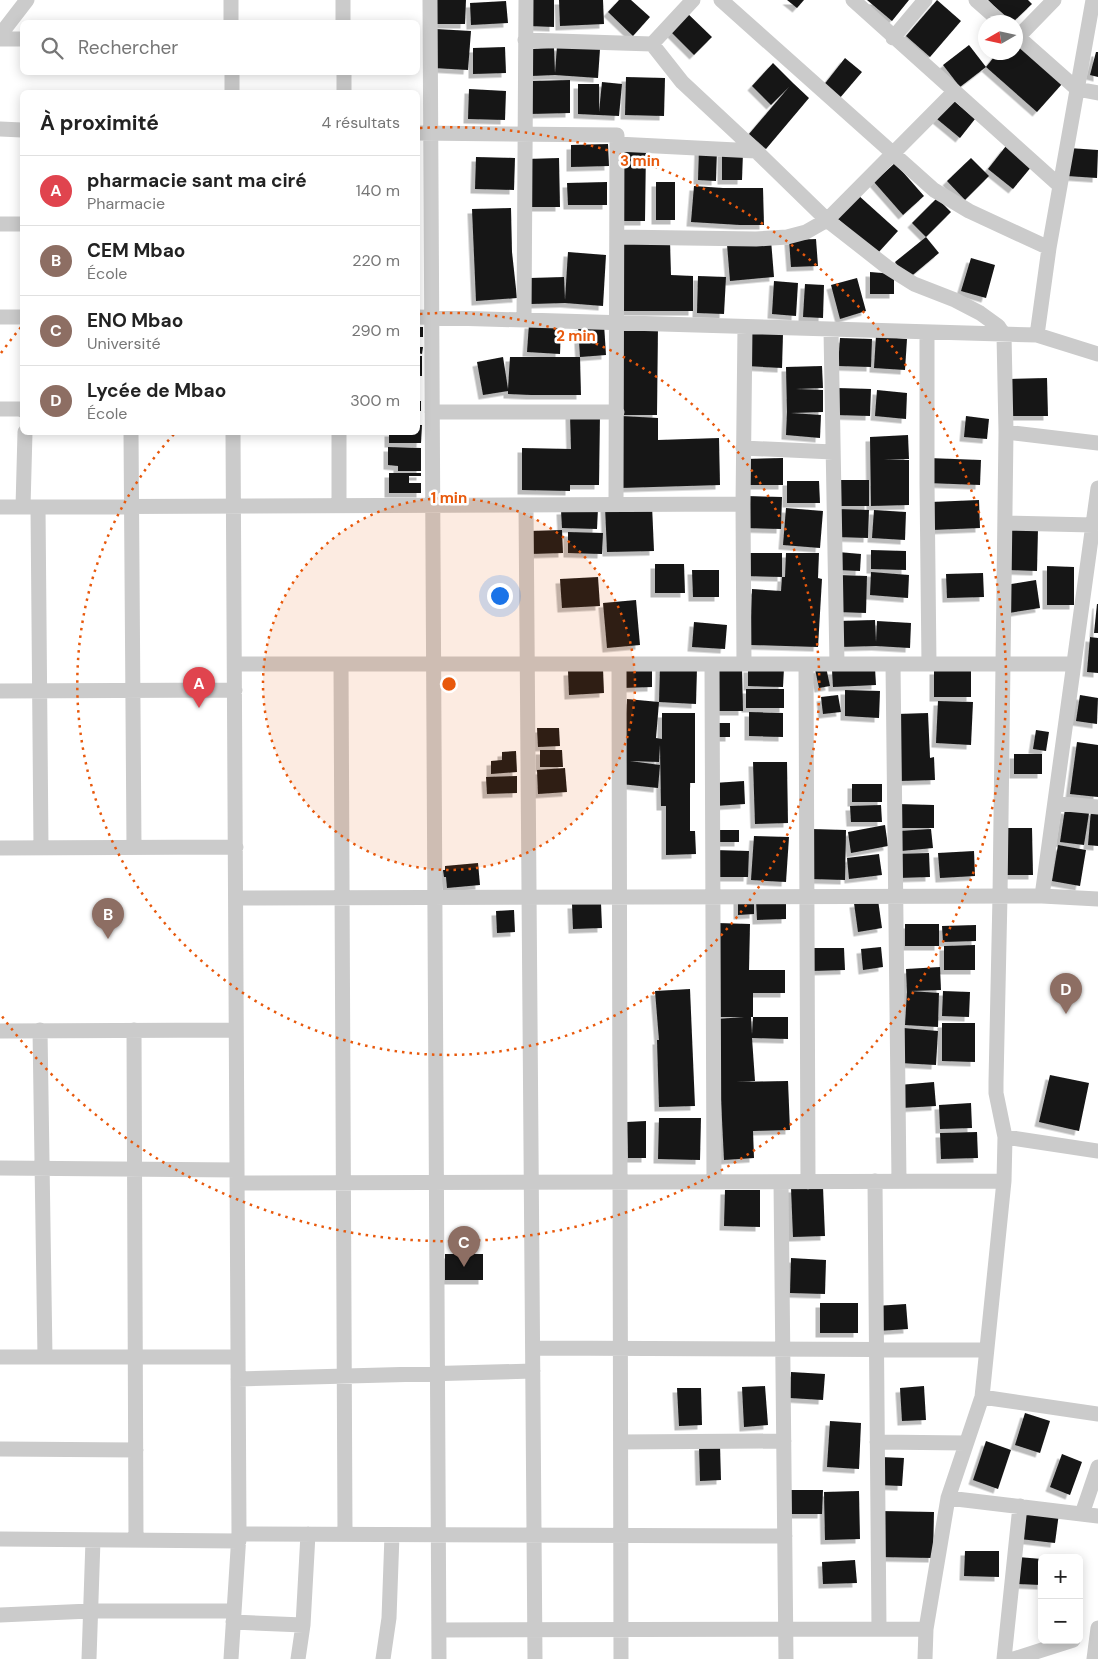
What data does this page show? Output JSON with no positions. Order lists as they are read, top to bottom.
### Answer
{
  "north": "left",
  "page": {
    "search": "Rechercher",
    "heading": ["À proximité", "4 résultats"],
    "list": [
      {
        "mark": "A",
        "name": "pharmacie sant ma ciré",
        "note": "Pharmacie",
        "value": "140 m"
      },
      {
        "mark": "B",
        "name": "CEM Mbao",
        "note": "École",
        "value": "220 m"
      },
      {
        "mark": "C",
        "name": "ENO Mbao",
        "note": "Université",
        "value": "290 m"
      },
      {
        "mark": "D",
        "name": "Lycée de Mbao",
        "note": "École",
        "value": "300 m"
      }
    ],
    "pins": [
      "A",
      "B",
      "D",
      "C"
    ],
    "map_buttons": ["+", "−"]
  },
  "rings": ["3 min", "2 min", "1 min"]
}
